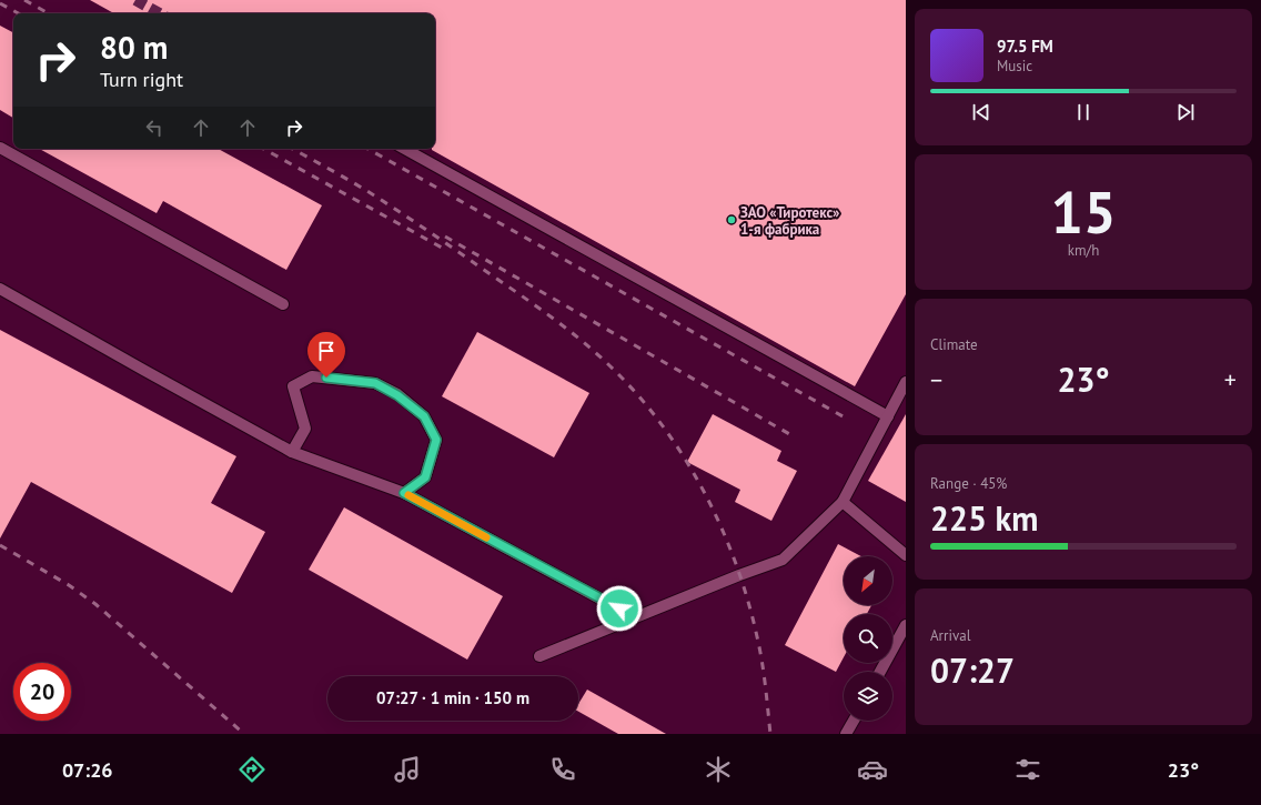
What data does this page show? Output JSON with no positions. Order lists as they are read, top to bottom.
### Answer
{
  "places": ["ЗАО «Тиротекс» 1-я фабрика"],
  "north": "bottom left",
  "page": {
    "turn": ["80 m", "Turn right"],
    "song": ["97.5 FM", "Music"],
    "tile": [
      ["15", "km/h"],
      "Climate",
      ["Range · 45%", "225 km"],
      ["Arrival", "07:27"]
    ],
    "heat": ["−", "23°", "+"],
    "limit": "20",
    "trip": "07:27 · 1 min · 150 m",
    "tabs": ["07:26", "23°"]
  }
}
